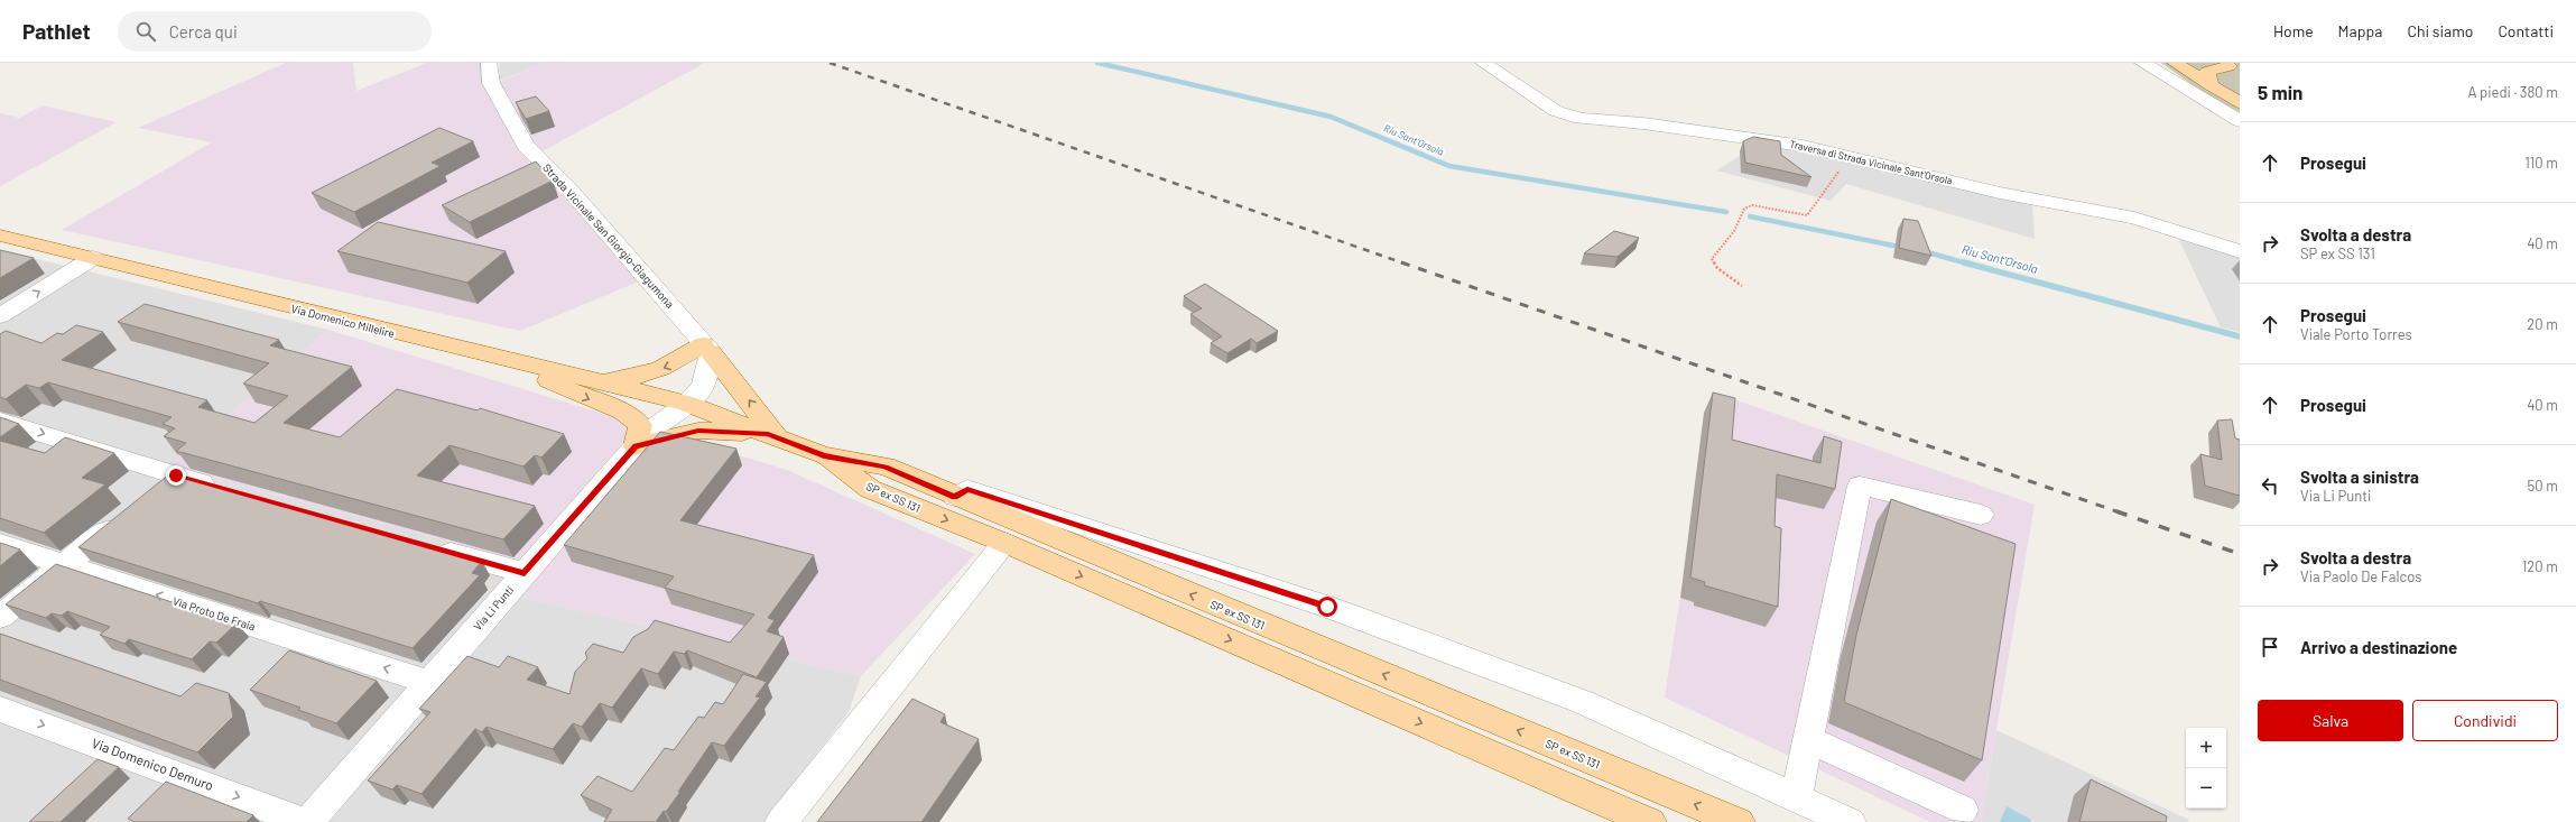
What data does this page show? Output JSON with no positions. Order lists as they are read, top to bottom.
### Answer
{
  "streets": {
    "main road": ["Via Domenico Millelire", "SP ex SS 131"],
    "street": [
      "Traversa di Strada Vicinale Sant'Orsola",
      "Strada Vicinale San Giorgio-Giagumona",
      "Via Li Punti",
      "Via Proto De Fraia",
      "Via Domenico Demuro"
    ]
  },
  "crossings": [
    ["Via Domenico Millelire", "SP ex SS 131"],
    ["Via Domenico Millelire", "Via Li Punti"],
    ["Via Li Punti", "Via Proto De Fraia"]
  ],
  "one_way": ["Via Domenico Demuro"],
  "water": ["Riu Sant'Orsola"],
  "page": {
    "header": "Pathlet",
    "search": "Cerca qui",
    "nav": [
      "Home",
      "Mappa",
      "Chi siamo",
      "Contatti"
    ],
    "heading": ["5 min", "A piedi · 380 m"],
    "list": [
      ["Prosegui", "110 m"],
      ["Svolta a destra", "SP ex SS 131", "40 m"],
      ["Prosegui", "Viale Porto Torres", "20 m"],
      ["Prosegui", "40 m"],
      ["Svolta a sinistra", "Via Li Punti", "50 m"],
      ["Svolta a destra", "Via Paolo De Falcos", "120 m"],
      "Arrivo a destinazione"
    ],
    "buttons": ["Salva", "Condividi"],
    "map_buttons": ["+", "−"]
  }
}
